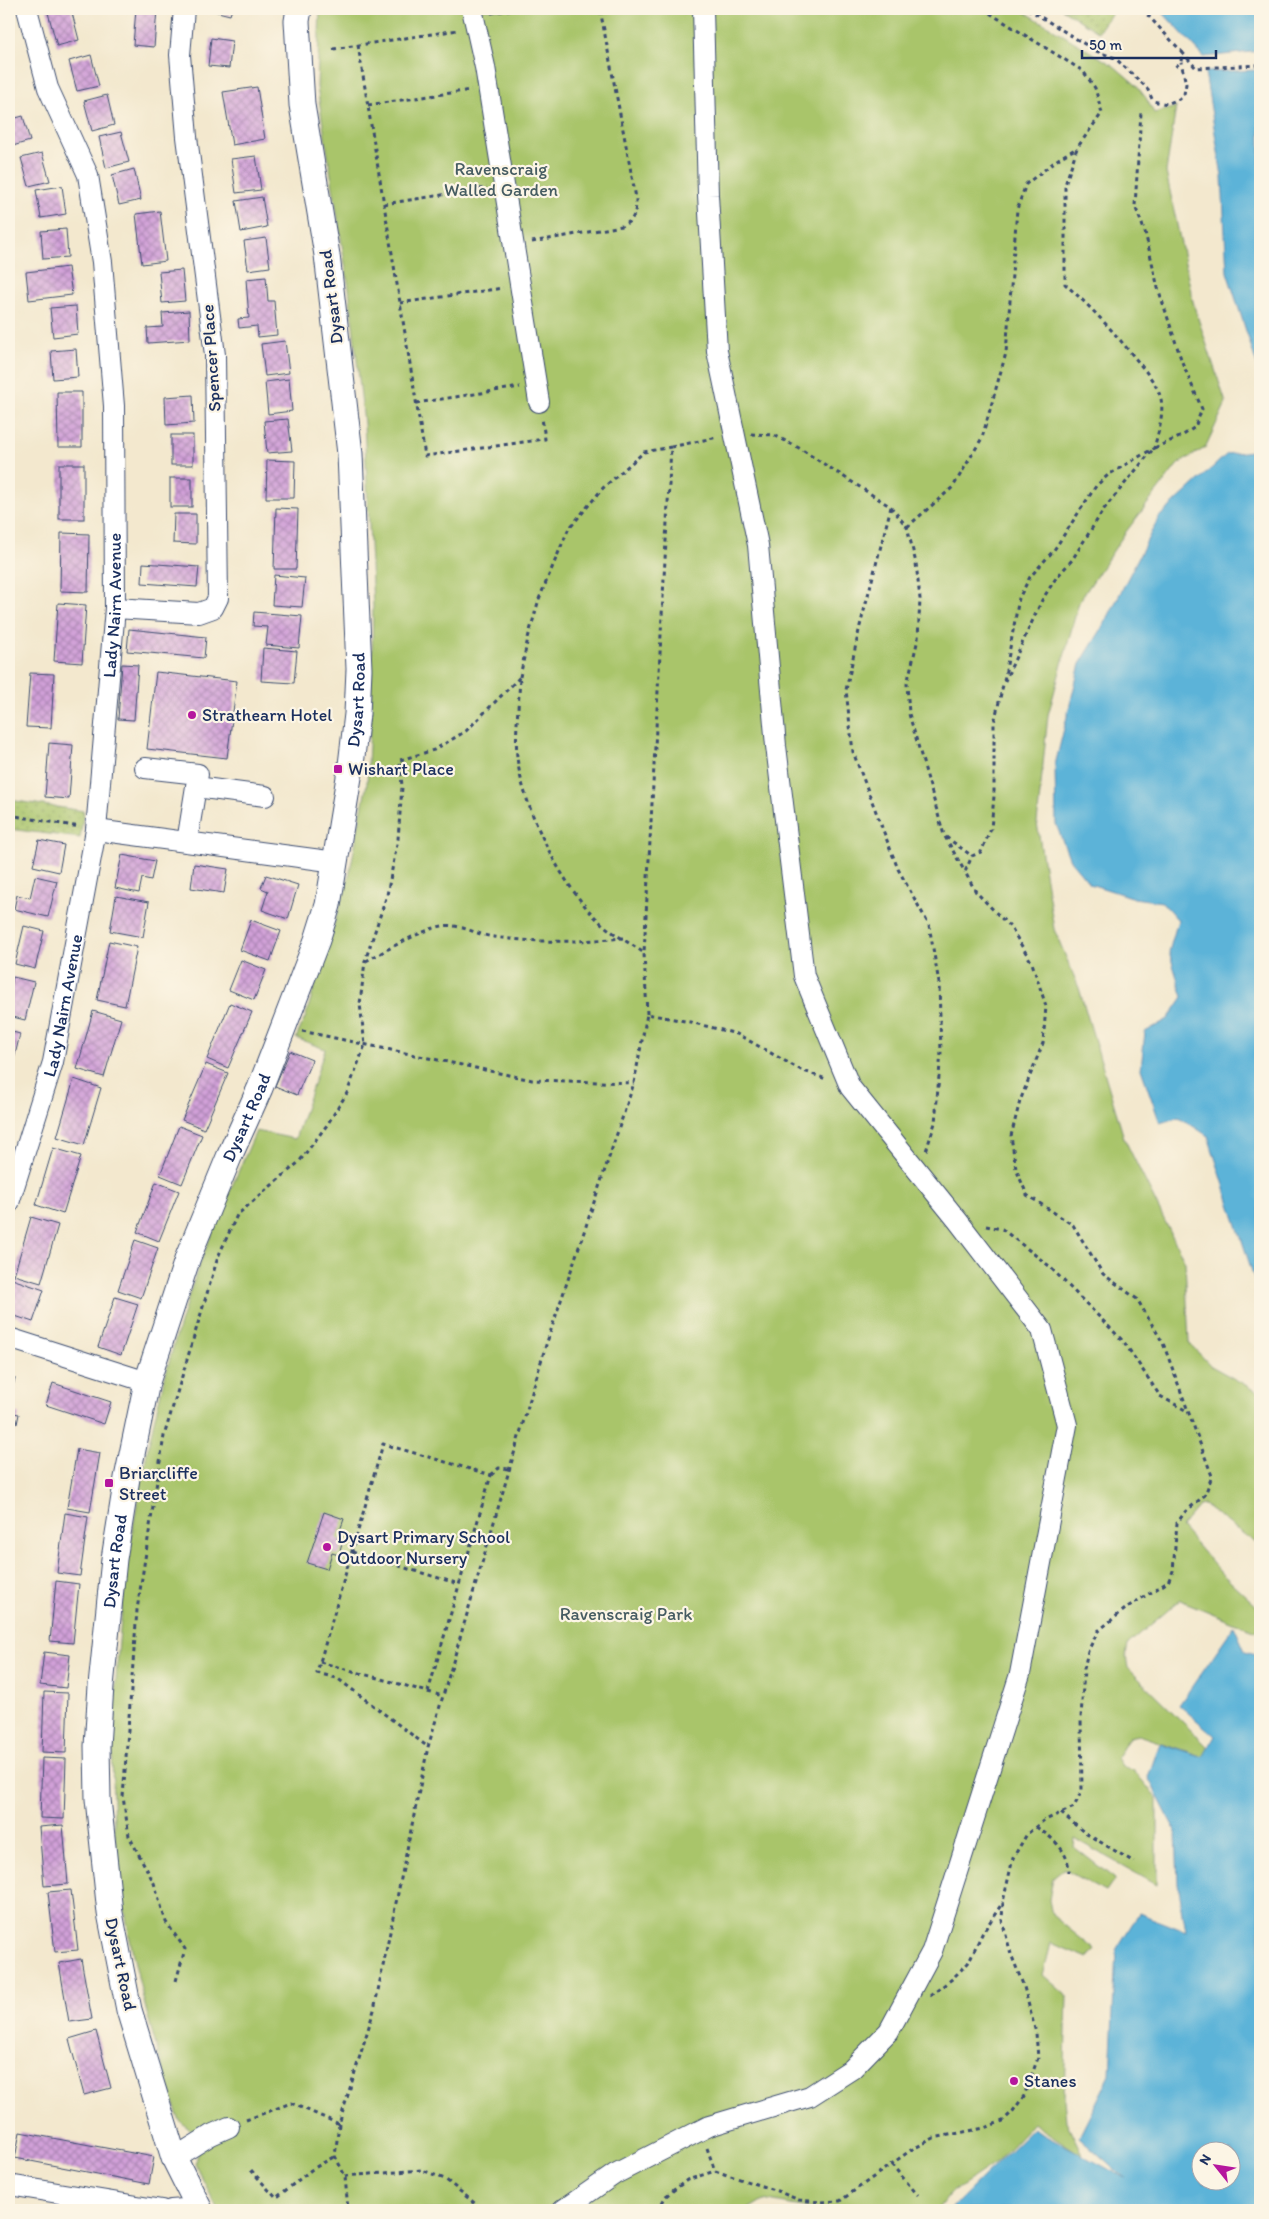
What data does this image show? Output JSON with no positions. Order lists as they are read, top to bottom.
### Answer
{
  "streets": {
    "main road": ["Dysart Road"],
    "street": ["Spencer Place", "Lady Nairn Avenue"]
  },
  "crossings": [
    ["Spencer Place", "Lady Nairn Avenue"]
  ],
  "parks": ["Ravenscraig Walled Garden", "Ravenscraig Park"],
  "places": {
    "other": ["Strathearn Hotel", "Dysart Primary School Outdoor Nursery", "Stanes"],
    "transit": ["Wishart Place", "Briarcliffe Street"]
  },
  "scale_bar": "50 m",
  "north": "top left"
}
